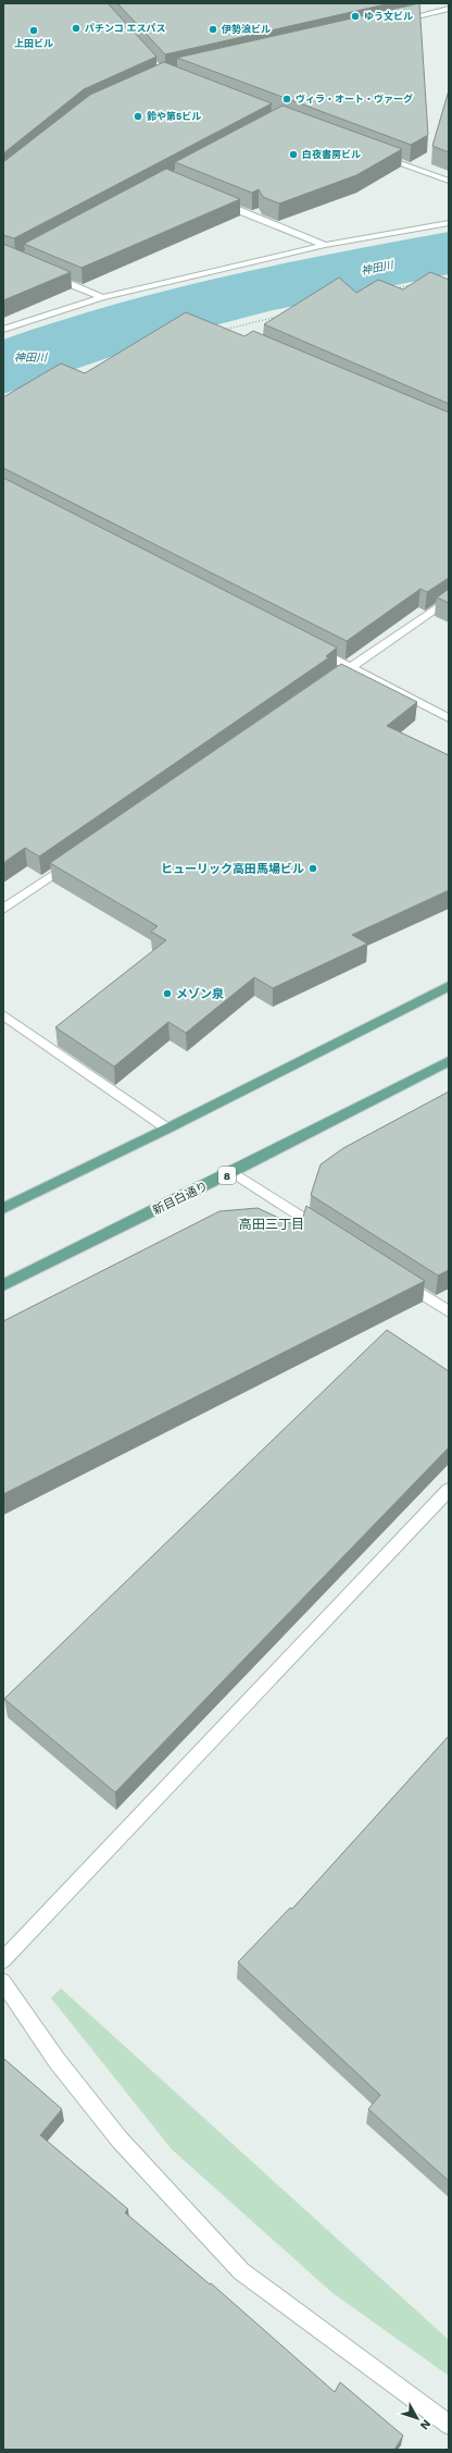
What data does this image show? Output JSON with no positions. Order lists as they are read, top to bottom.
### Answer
{
  "streets": {
    "main road": ["8", "新目白通り"]
  },
  "districts": ["高田三丁目"],
  "water": ["神田川"],
  "places": [
    "ゆう文ビル",
    "パチンコ エスパス",
    "伊勢浪ビル",
    "上田ビル",
    "ヴィラ・オート・ヴァーグ",
    "鈴や第5ビル",
    "白夜書房ビル",
    "ヒューリック高田馬場ビル",
    "メゾン泉"
  ],
  "north": "bottom right"
}
